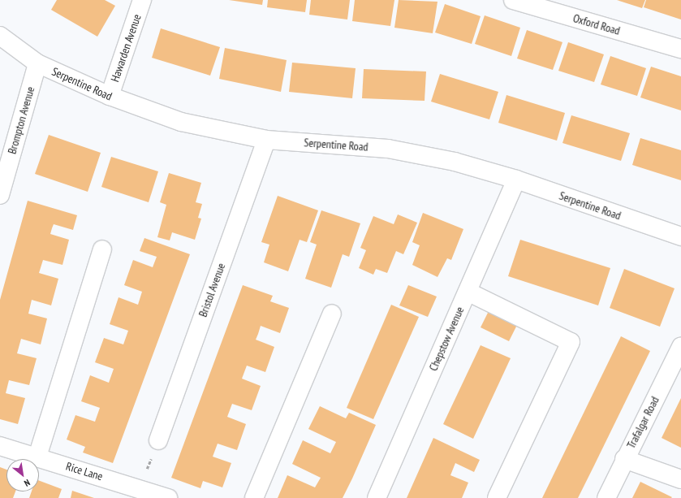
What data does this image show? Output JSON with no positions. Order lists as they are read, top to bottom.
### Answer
{
  "streets": {
    "street": [
      "Oxford Road",
      "Hawarden Avenue",
      "Serpentine Road",
      "Brompton Avenue",
      "Bristol Avenue",
      "Chepstow Avenue",
      "Trafalgar Road",
      "Rice Lane"
    ]
  },
  "crossings": [
    ["Hawarden Avenue", "Serpentine Road"],
    ["Serpentine Road", "Brompton Avenue"],
    ["Serpentine Road", "Bristol Avenue"],
    ["Serpentine Road", "Chepstow Avenue"]
  ],
  "north": "bottom right"
}
